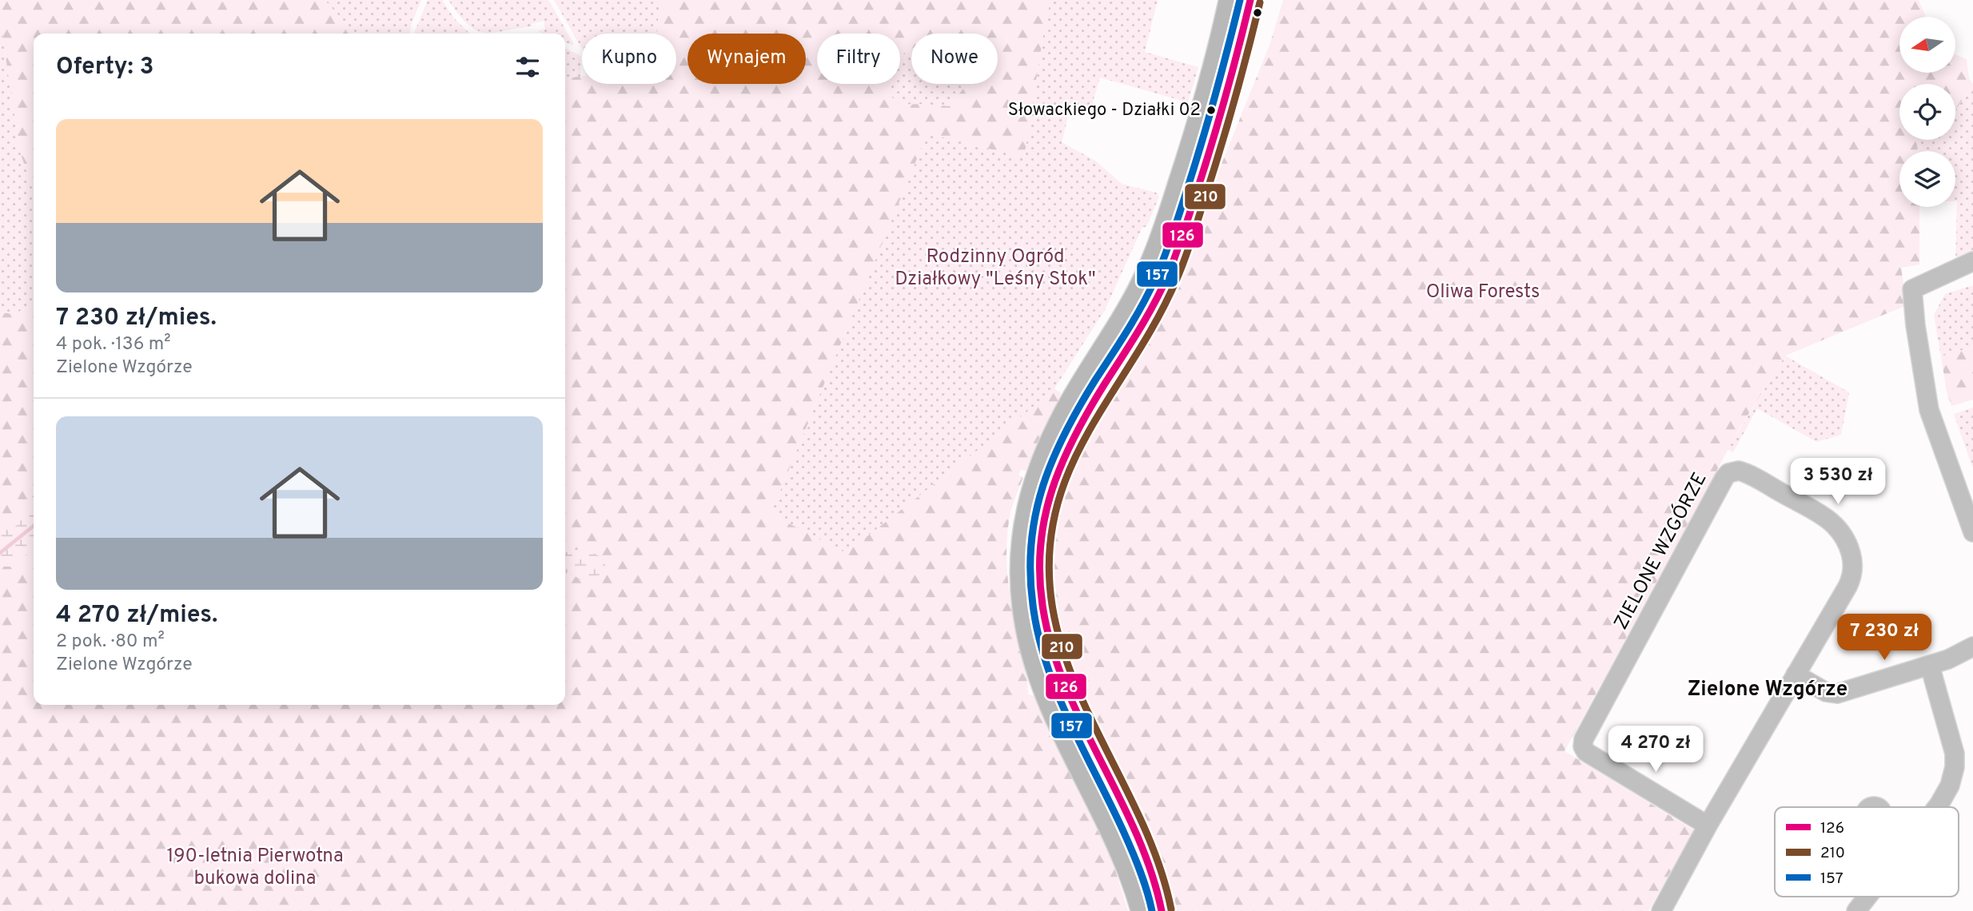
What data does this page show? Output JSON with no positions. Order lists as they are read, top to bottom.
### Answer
{
  "streets": {
    "street": ["ZIELONE WZGÓRZE"]
  },
  "districts": ["Zielone Wzgórze"],
  "parks": ["Rodzinny Ogród Działkowy \"Leśny Stok\"", "Oliwa Forests", "190-letnia Pierwotna bukowa dolina"],
  "places": ["Słowackiego - Działki 02"],
  "lines": ["transit line 126", "transit line 157", "transit line 210"],
  "legend": ["126", "210", "157"],
  "north": "left",
  "page": {
    "chip": [
      "Kupno",
      "Wynajem",
      "Filtry",
      "Nowe"
    ],
    "heading": "Oferty: 3",
    "list": [
      {
        "name": "7 230 zł/mies.",
        "note": "4 pok. · 136 m² · Zielone Wzgórze"
      },
      {
        "name": "4 270 zł/mies.",
        "note": "2 pok. · 80 m² · Zielone Wzgórze"
      }
    ],
    "price": ["3 530 zł", "7 230 zł", "4 270 zł"]
  }
}
